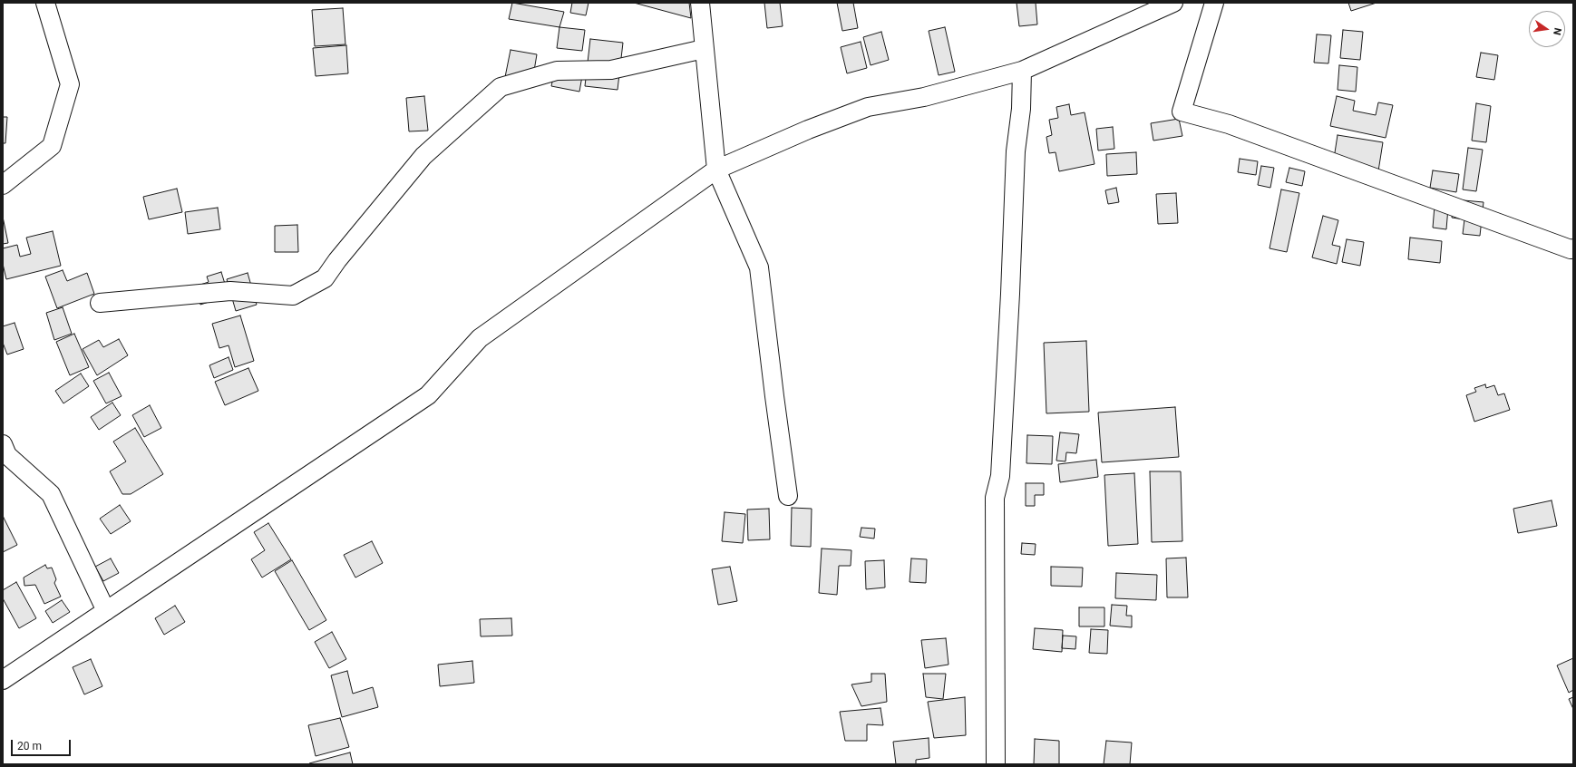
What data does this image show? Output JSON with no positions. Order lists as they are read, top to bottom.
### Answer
{
  "scale_bar": "20 m",
  "north": "right"
}
